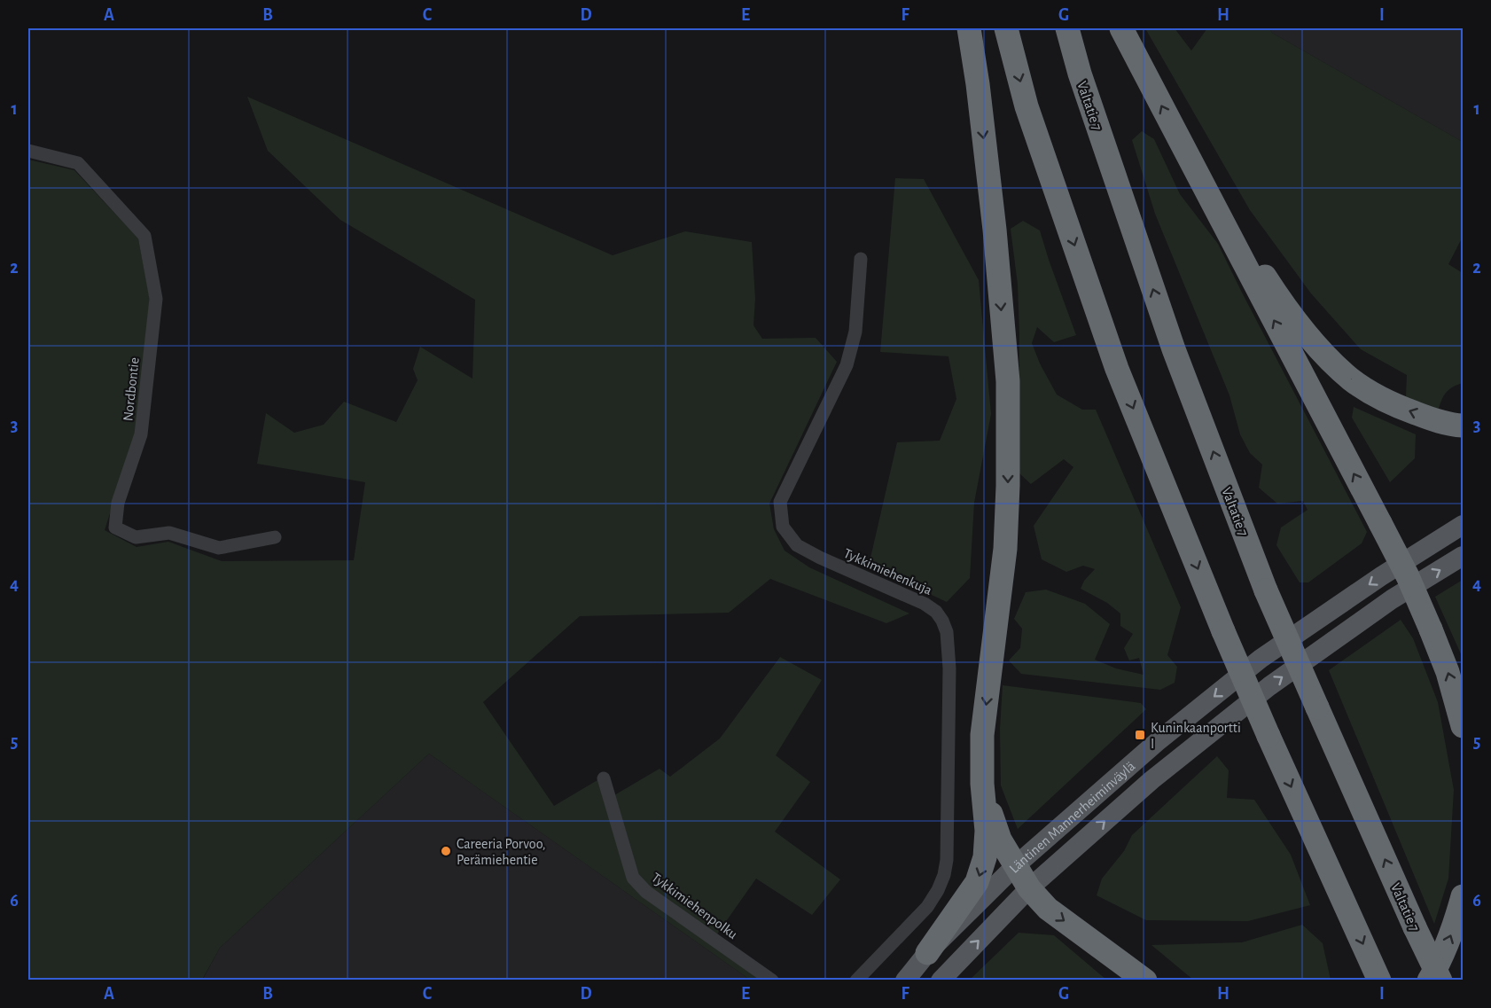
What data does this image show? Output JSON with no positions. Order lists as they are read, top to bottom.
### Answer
{
  "streets": {
    "highway": ["Valtatie 7"],
    "main road": ["Läntinen Mannerheiminväylä"],
    "street": ["Nordbontie", "Tykkimiehenkuja", "Tykkimiehenpolku"]
  },
  "places": {
    "transit": ["Kuninkaanportti I"],
    "other": ["Careeria Porvoo, Perämiehentie"]
  },
  "grid": {
    "columns": [
      "A",
      "B",
      "C",
      "D",
      "E",
      "F",
      "G",
      "H",
      "I"
    ],
    "rows": [
      "1",
      "2",
      "3",
      "4",
      "5",
      "6"
    ]
  }
}
